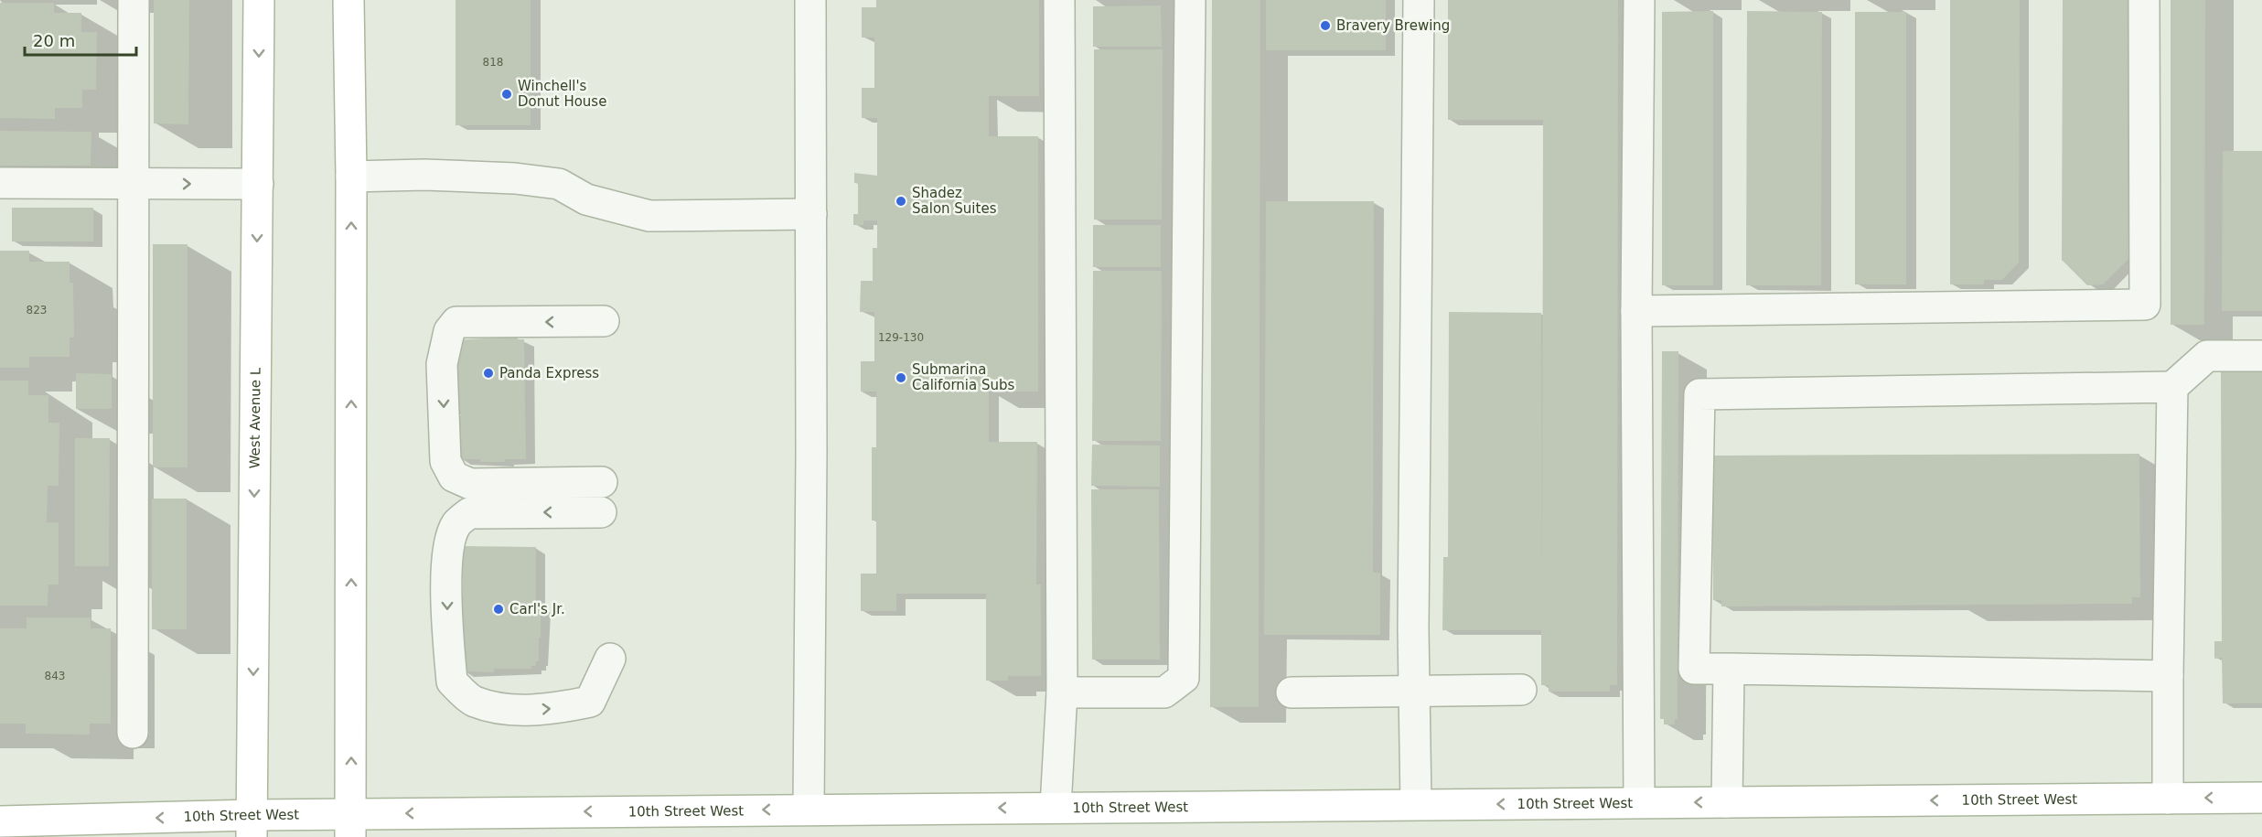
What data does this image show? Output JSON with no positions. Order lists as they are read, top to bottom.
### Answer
{
  "streets": {
    "main road": ["West Avenue L", "10th Street West"]
  },
  "crossings": [
    ["West Avenue L", "10th Street West"]
  ],
  "one_way": ["10th Street West"],
  "places": [
    "Bravery Brewing",
    "Winchell's Donut House",
    "Shadez Salon Suites",
    "Panda Express",
    "Submarina California Subs",
    "Carl's Jr."
  ],
  "house_numbers": [
    "818",
    "823",
    "129-130",
    "843"
  ],
  "scale_bar": "20 m"
}
